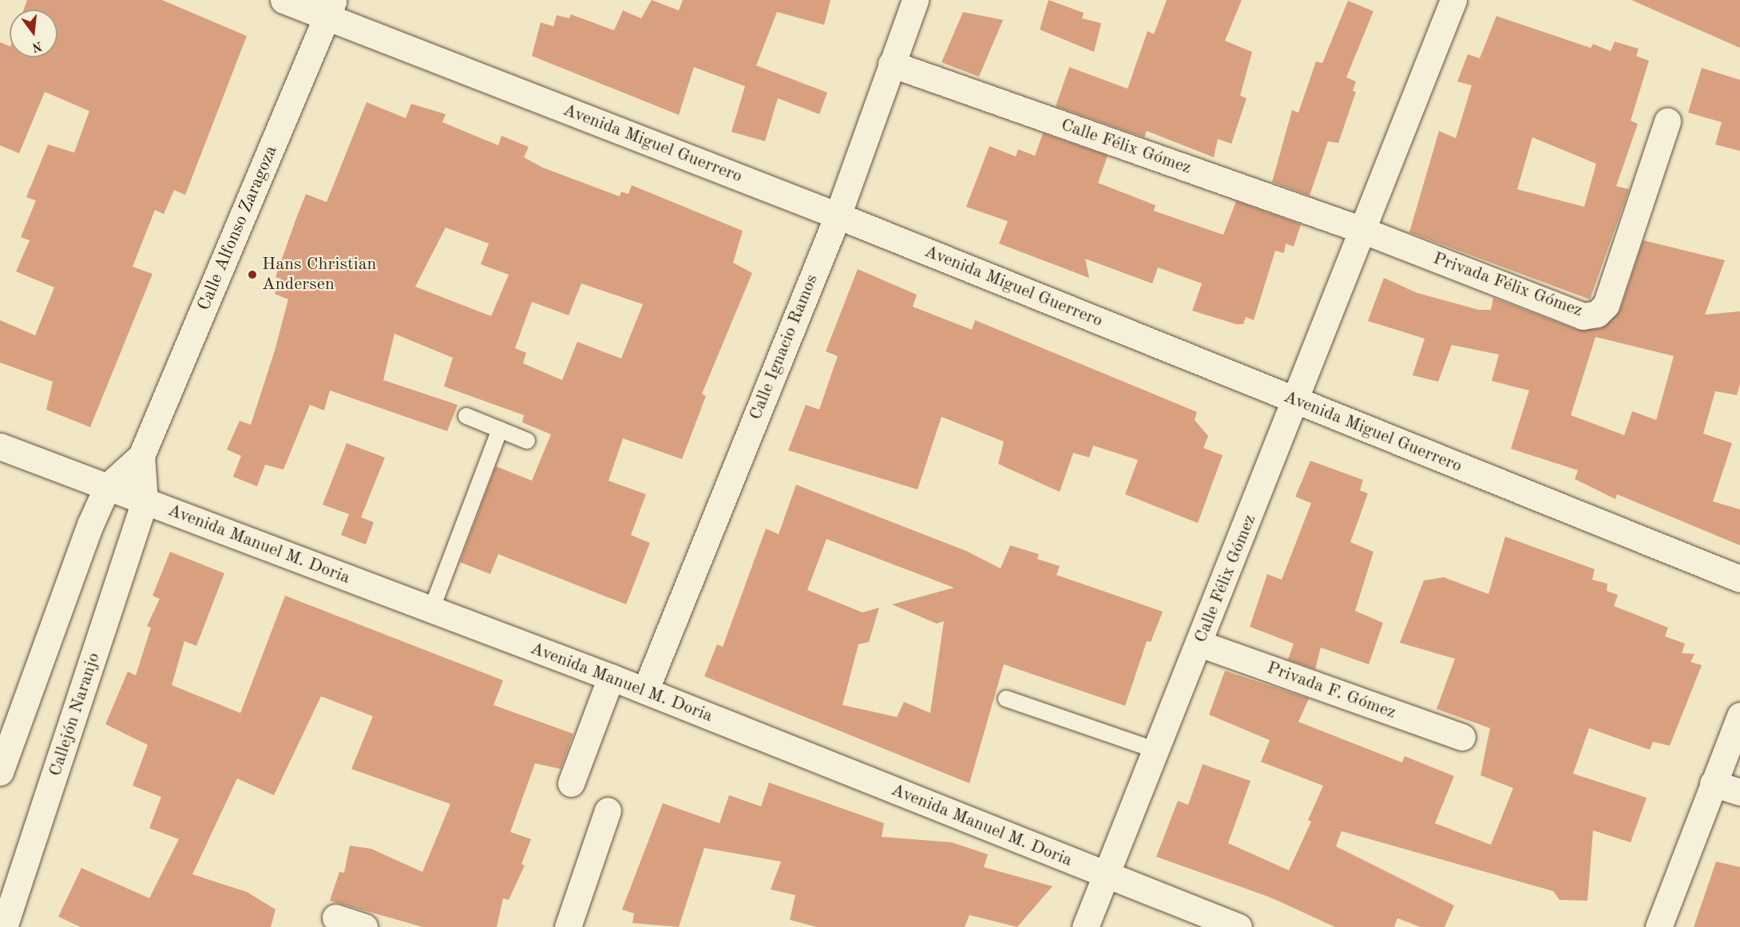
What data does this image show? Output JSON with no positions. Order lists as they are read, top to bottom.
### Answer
{
  "streets": {
    "street": [
      "Avenida Miguel Guerrero",
      "Calle Félix Gómez",
      "Calle Alfonso Zaragoza",
      "Privada Félix Gómez",
      "Calle Ignacio Ramos",
      "Avenida Manuel M. Doria",
      "Privada F. Gómez",
      "Callejón Naranjo"
    ]
  },
  "crossings": [
    ["Avenida Miguel Guerrero", "Calle Félix Gómez"],
    ["Avenida Miguel Guerrero", "Calle Alfonso Zaragoza"],
    ["Avenida Miguel Guerrero", "Calle Ignacio Ramos"],
    ["Calle Félix Gómez", "Privada Félix Gómez"],
    ["Calle Félix Gómez", "Calle Ignacio Ramos"],
    ["Calle Félix Gómez", "Avenida Manuel M. Doria"],
    ["Calle Félix Gómez", "Privada F. Gómez"],
    ["Calle Alfonso Zaragoza", "Avenida Manuel M. Doria"],
    ["Calle Alfonso Zaragoza", "Callejón Naranjo"],
    ["Calle Ignacio Ramos", "Avenida Manuel M. Doria"],
    ["Avenida Manuel M. Doria", "Callejón Naranjo"]
  ],
  "places": ["Hans Christian Andersen"],
  "north": "bottom"
}
